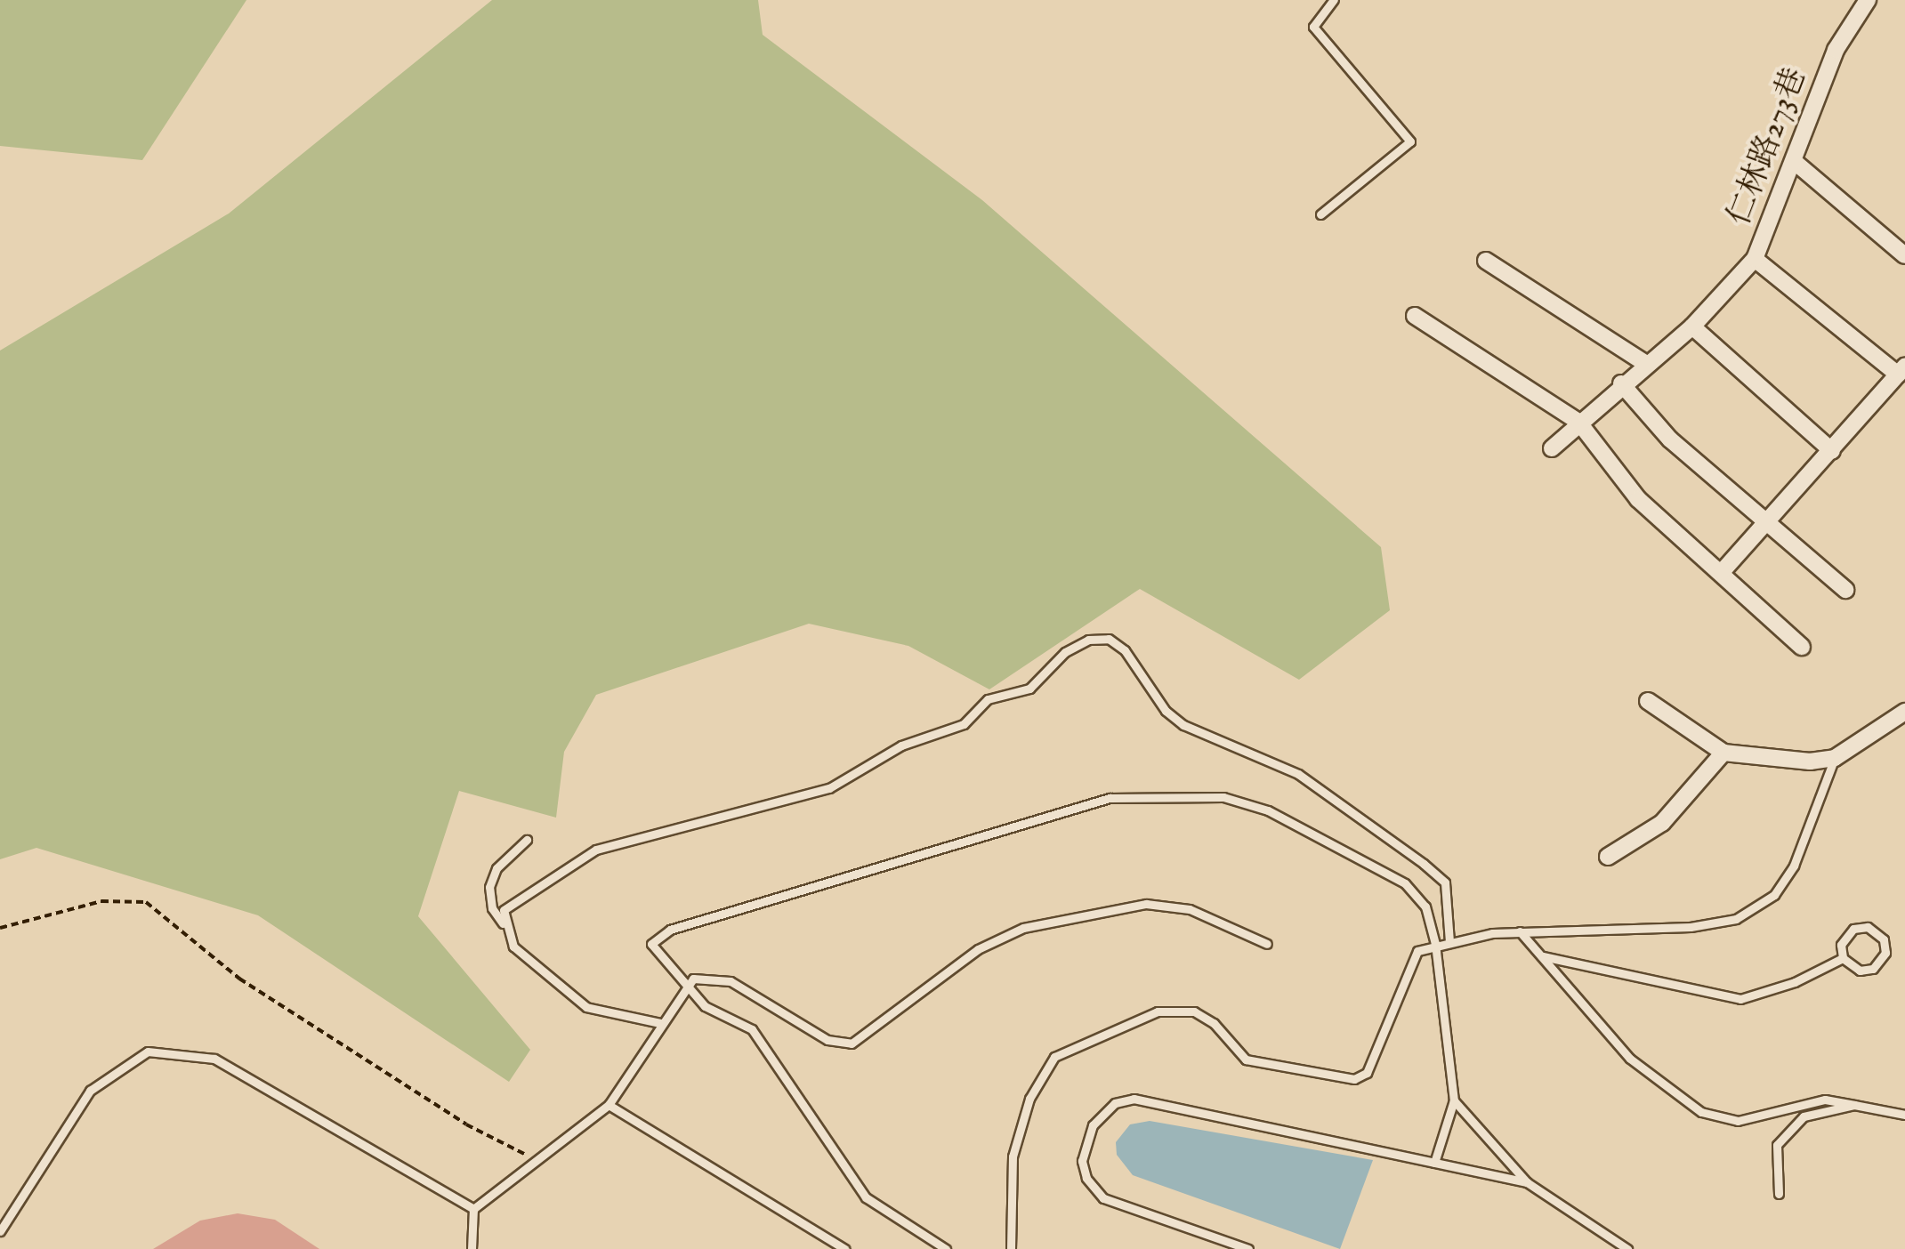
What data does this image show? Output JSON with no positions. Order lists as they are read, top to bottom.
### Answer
{
  "streets": {
    "street": ["仁林路273巷"]
  }
}
